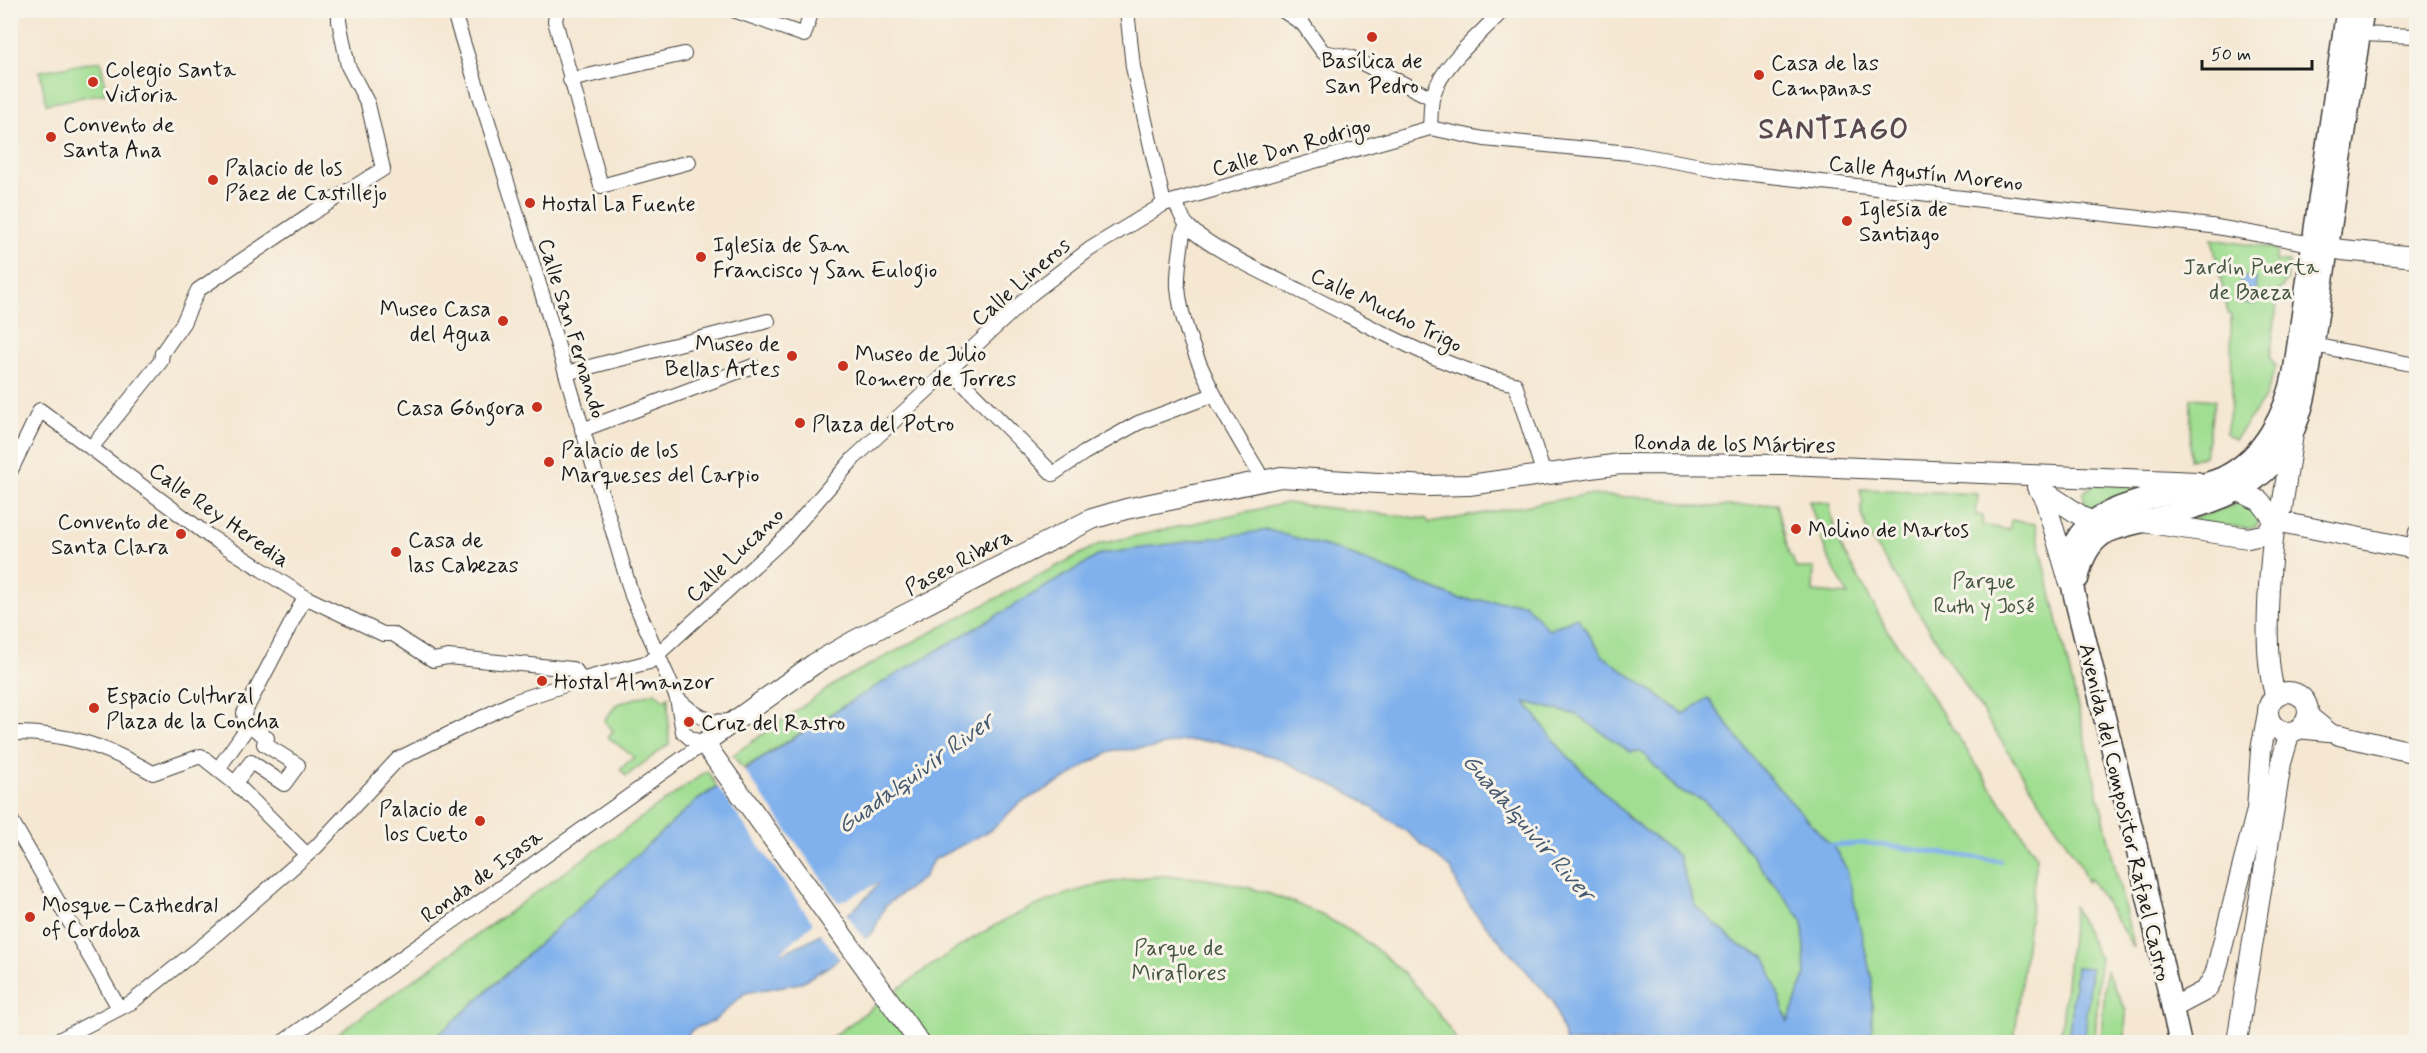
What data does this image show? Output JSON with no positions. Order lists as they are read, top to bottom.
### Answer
{
  "streets": {
    "main road": ["Avenida del Compositor Rafael Castro"],
    "street": [
      "Calle Don Rodrigo",
      "Calle Agustín Moreno",
      "Calle Lineros",
      "Calle Mucho Trigo",
      "Calle San Fernando",
      "Ronda de los Mártires",
      "Calle Rey Heredia",
      "Calle Lucano",
      "Paseo Ribera",
      "Ronda de Isasa"
    ]
  },
  "crossings": [
    ["Calle Don Rodrigo", "Calle Agustín Moreno"],
    ["Calle Don Rodrigo", "Calle Lineros"],
    ["Calle Don Rodrigo", "Calle Mucho Trigo"],
    ["Calle Lineros", "Calle Mucho Trigo"],
    ["Calle Lineros", "Calle Lucano"],
    ["Calle Mucho Trigo", "Ronda de los Mártires"],
    ["Calle San Fernando", "Calle Lucano"],
    ["Ronda de los Mártires", "Paseo Ribera"],
    ["Calle Rey Heredia", "Calle Lucano"],
    ["Paseo Ribera", "Ronda de Isasa"]
  ],
  "districts": ["SANTIAGO"],
  "water": ["Guadalquivir River"],
  "parks": ["Jardín Puerta de Baeza", "Parque Ruth y José", "Parque de Miraflores"],
  "places": [
    "Basílica de San Pedro",
    "Casa de las Campanas",
    "Colegio Santa Victoria",
    "Convento de Santa Ana",
    "Palacio de los Páez de Castillejo",
    "Hostal La Fuente",
    "Iglesia de Santiago",
    "Iglesia de San Francisco y San Eulogio",
    "Museo Casa del Agua",
    "Museo de Bellas Artes",
    "Museo de Julio Romero de Torres",
    "Casa Góngora",
    "Plaza del Potro",
    "Palacio de los Marqueses del Carpio",
    "Molino de Martos",
    "Convento de Santa Clara",
    "Casa de las Cabezas",
    "Hostal Almanzor",
    "Espacio Cultural Plaza de la Concha",
    "Cruz del Rastro",
    "Palacio de los Cueto",
    "Mosque–Cathedral of Cordoba"
  ],
  "scale_bar": "50 m"
}
